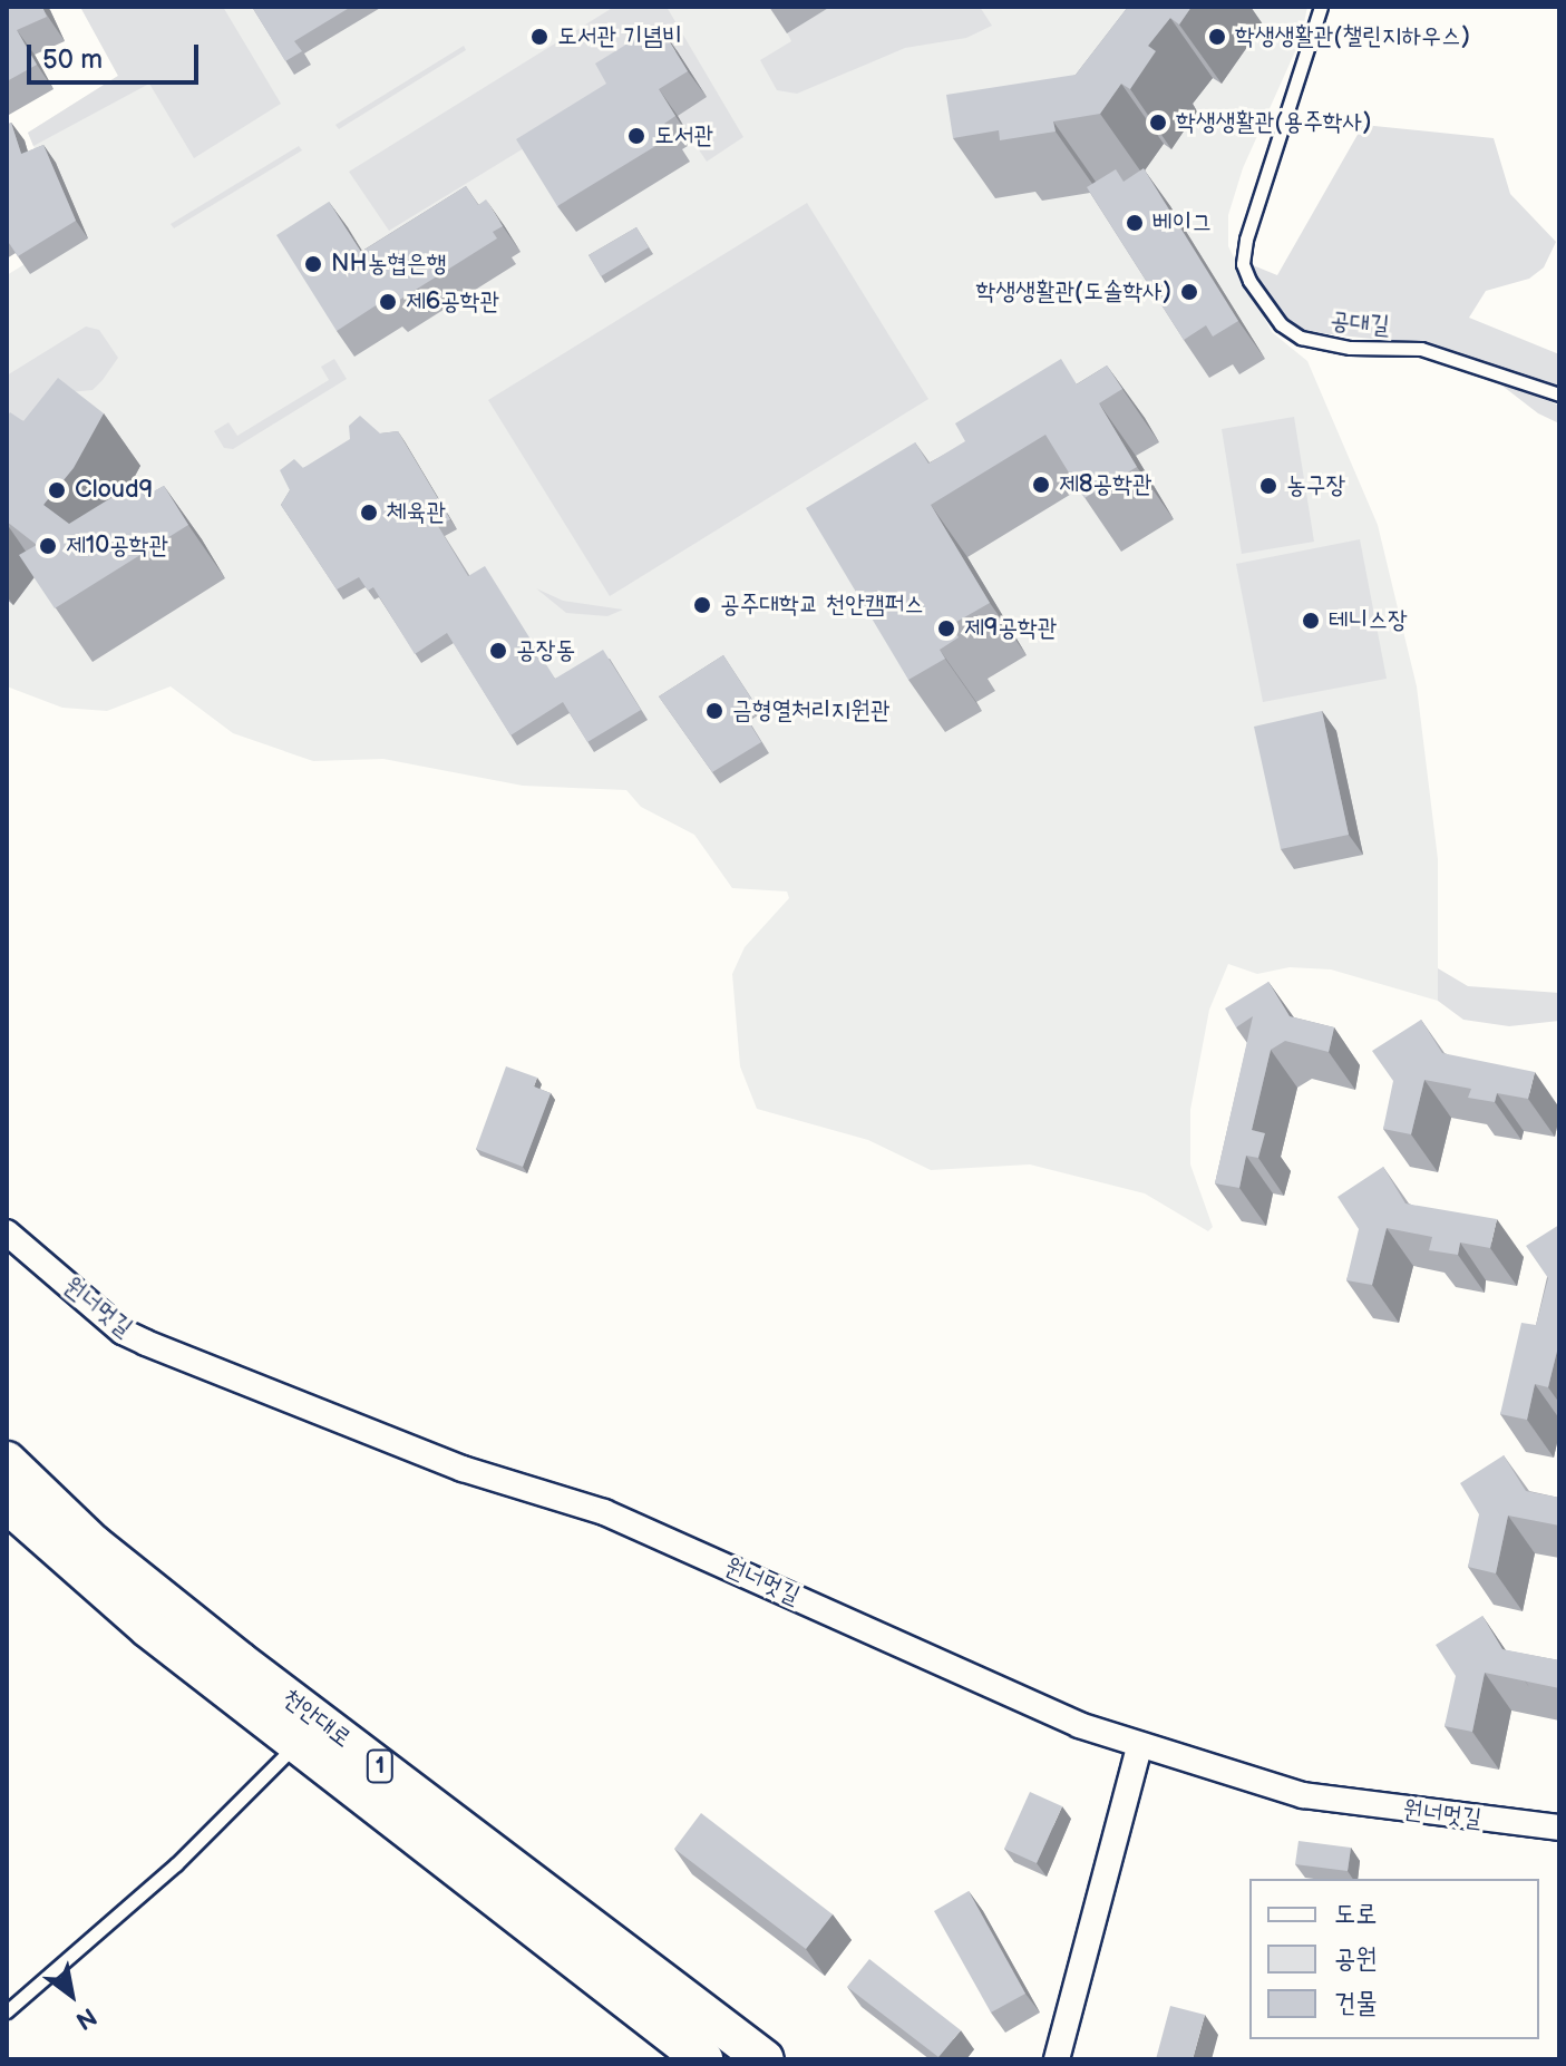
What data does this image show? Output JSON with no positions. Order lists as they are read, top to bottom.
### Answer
{
  "streets": {
    "main road": ["천안대로", "1"],
    "street": ["원너멋길"],
    "lane": ["공대길"]
  },
  "places": [
    "도서관 기념비",
    "학생생활관(챌린지하우스)",
    "학생생활관(용주학사)",
    "도서관",
    "베이그",
    "NH농협은행",
    "학생생활관(도솔학사)",
    "제6공학관",
    "제8공학관",
    "농구장",
    "Cloud9",
    "체육관",
    "제10공학관",
    "공주대학교 천안캠퍼스",
    "테니스장",
    "제9공학관",
    "공장동",
    "금형열처리지원관"
  ],
  "legend": ["도로", "공원", "건물"],
  "scale_bar": "50 m",
  "north": "bottom right"
}
